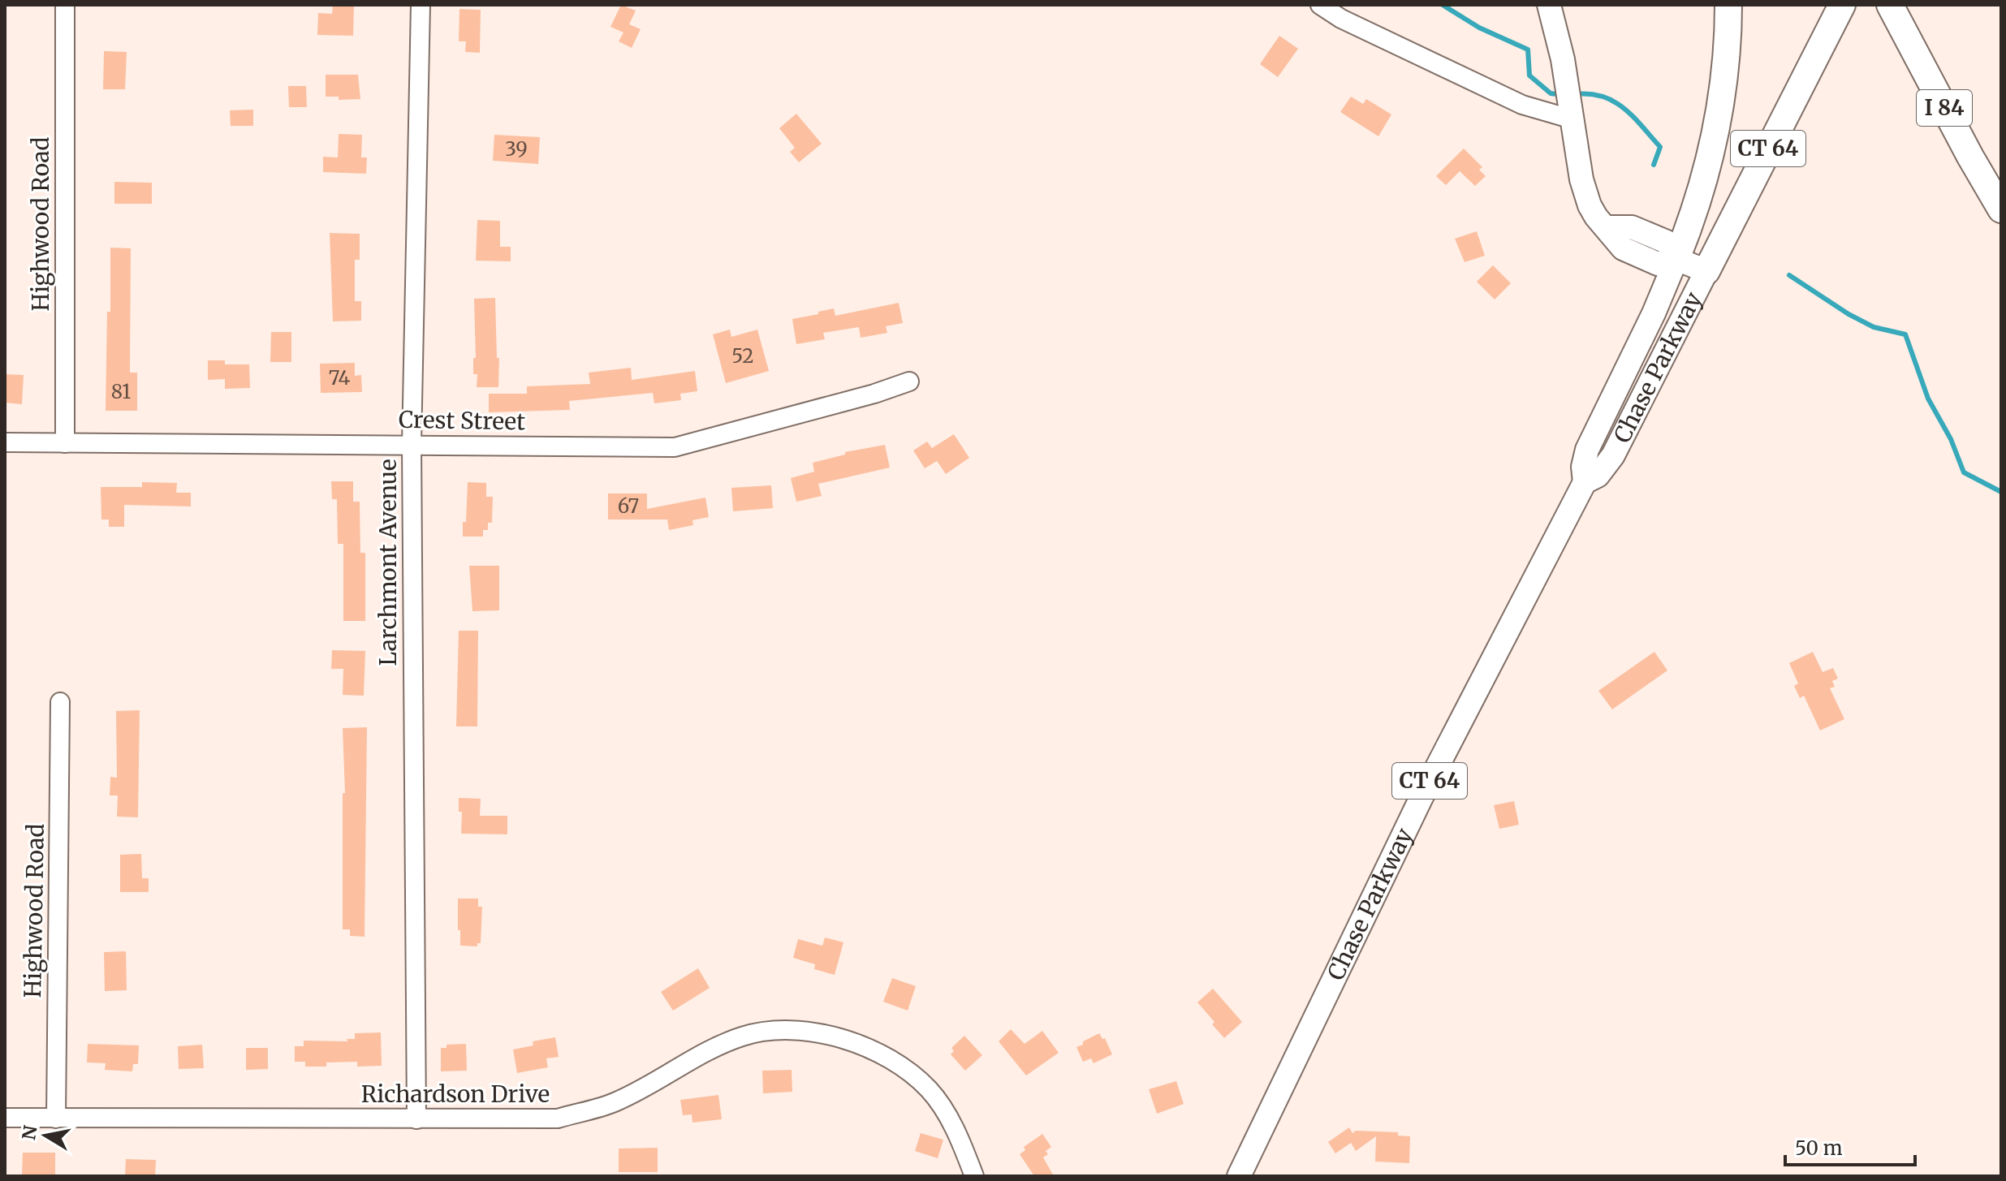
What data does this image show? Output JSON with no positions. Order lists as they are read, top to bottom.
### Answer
{
  "streets": {
    "highway": ["I 84", "CT 64"],
    "main road": ["Chase Parkway"],
    "street": [
      "Highwood Road",
      "Crest Street",
      "Larchmont Avenue",
      "Richardson Drive"
    ]
  },
  "crossings": [
    ["CT 64", "Chase Parkway"],
    ["Highwood Road", "Crest Street"],
    ["Highwood Road", "Richardson Drive"],
    ["Crest Street", "Larchmont Avenue"],
    ["Larchmont Avenue", "Richardson Drive"]
  ],
  "house_numbers": [
    "39",
    "52",
    "74",
    "81",
    "67"
  ],
  "scale_bar": "50 m",
  "north": "left"
}
